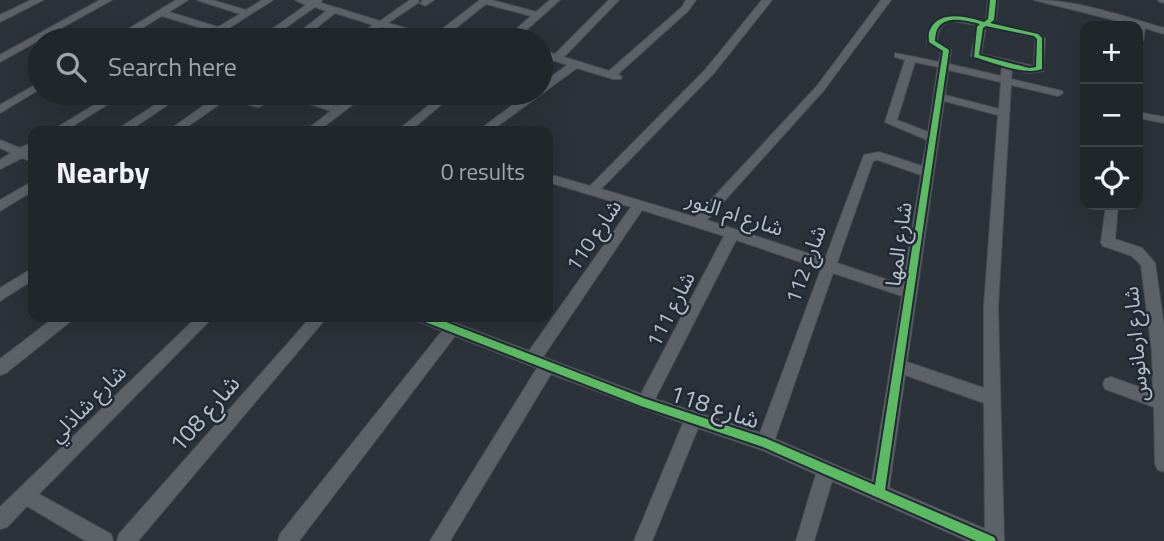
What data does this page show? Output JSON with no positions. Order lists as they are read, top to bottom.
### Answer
{
  "streets": {
    "street": [
      "شارع ام النور",
      "شارع 110",
      "شارع المها",
      "شارع 112",
      "شارع 111",
      "شارع ارمانوس",
      "شارع شاذلي",
      "شارع 118",
      "شارع 108"
    ]
  },
  "crossings": [
    ["شارع ام النور", "شارع 110"],
    ["شارع ام النور", "شارع المها"],
    ["شارع ام النور", "شارع 112"],
    ["شارع ام النور", "شارع 111"],
    ["شارع 110", "شارع 118"],
    ["شارع المها", "شارع 112"],
    ["شارع المها", "شارع 118"],
    ["شارع 112", "شارع 118"],
    ["شارع 111", "شارع 118"]
  ],
  "page": {
    "map_buttons": ["+", "−"],
    "search": "Search here",
    "heading": ["Nearby", "0 results"]
  }
}
